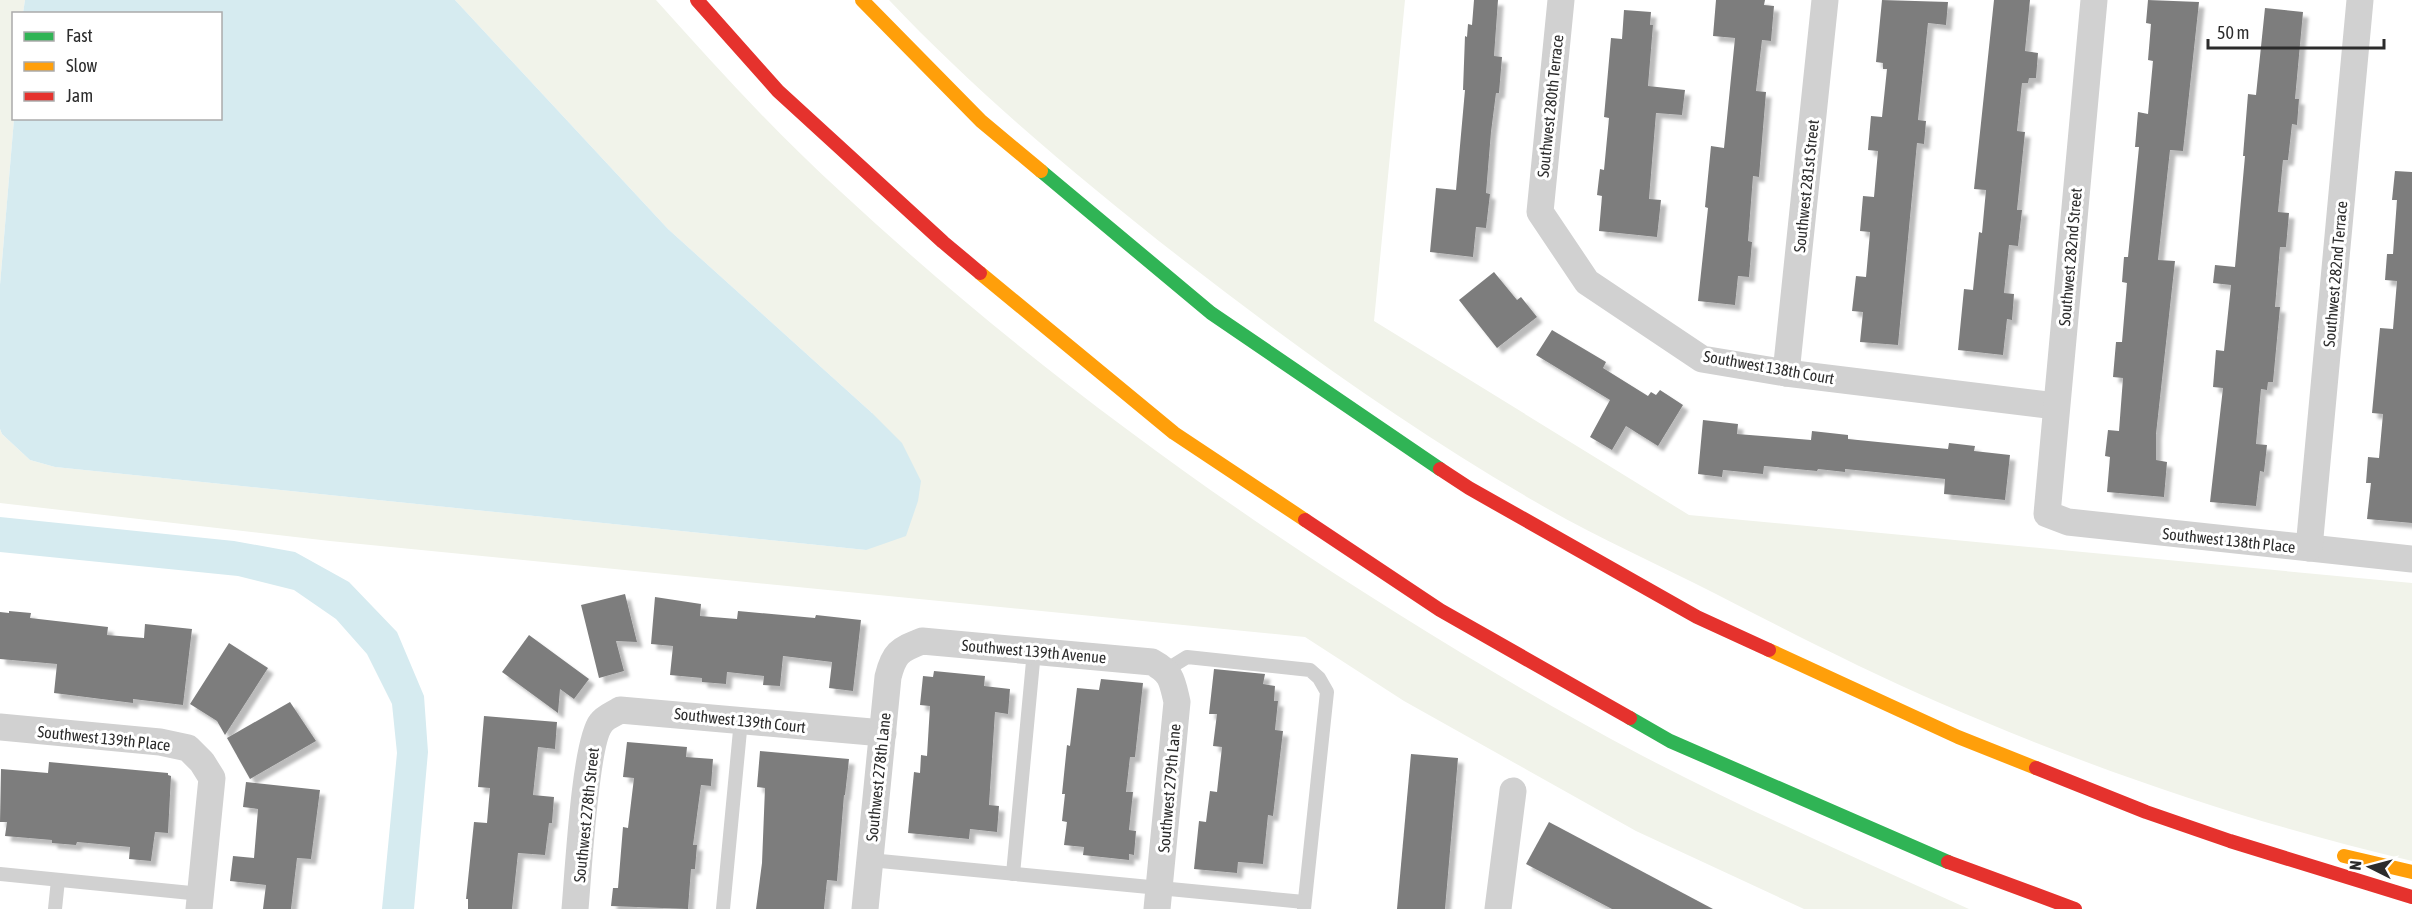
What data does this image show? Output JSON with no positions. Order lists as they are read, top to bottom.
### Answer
{
  "streets": {
    "street": [
      "Southwest 280th Terrace",
      "Southwest 281st Street",
      "Southwest 282nd Street",
      "Southwest 282nd Terrace",
      "Southwest 138th Court",
      "Southwest 138th Place",
      "Southwest 139th Avenue",
      "Southwest 139th Court",
      "Southwest 139th Place",
      "Southwest 278th Lane",
      "Southwest 279th Lane",
      "Southwest 278th Street"
    ]
  },
  "crossings": [
    ["Southwest 280th Terrace", "Southwest 138th Court"],
    ["Southwest 281st Street", "Southwest 138th Court"],
    ["Southwest 282nd Street", "Southwest 138th Court"],
    ["Southwest 282nd Street", "Southwest 138th Place"],
    ["Southwest 282nd Terrace", "Southwest 138th Place"],
    ["Southwest 139th Avenue", "Southwest 278th Lane"],
    ["Southwest 139th Avenue", "Southwest 279th Lane"],
    ["Southwest 139th Court", "Southwest 278th Lane"],
    ["Southwest 139th Court", "Southwest 278th Street"]
  ],
  "legend": ["Fast", "Slow", "Jam"],
  "scale_bar": "50 m",
  "north": "left"
}
